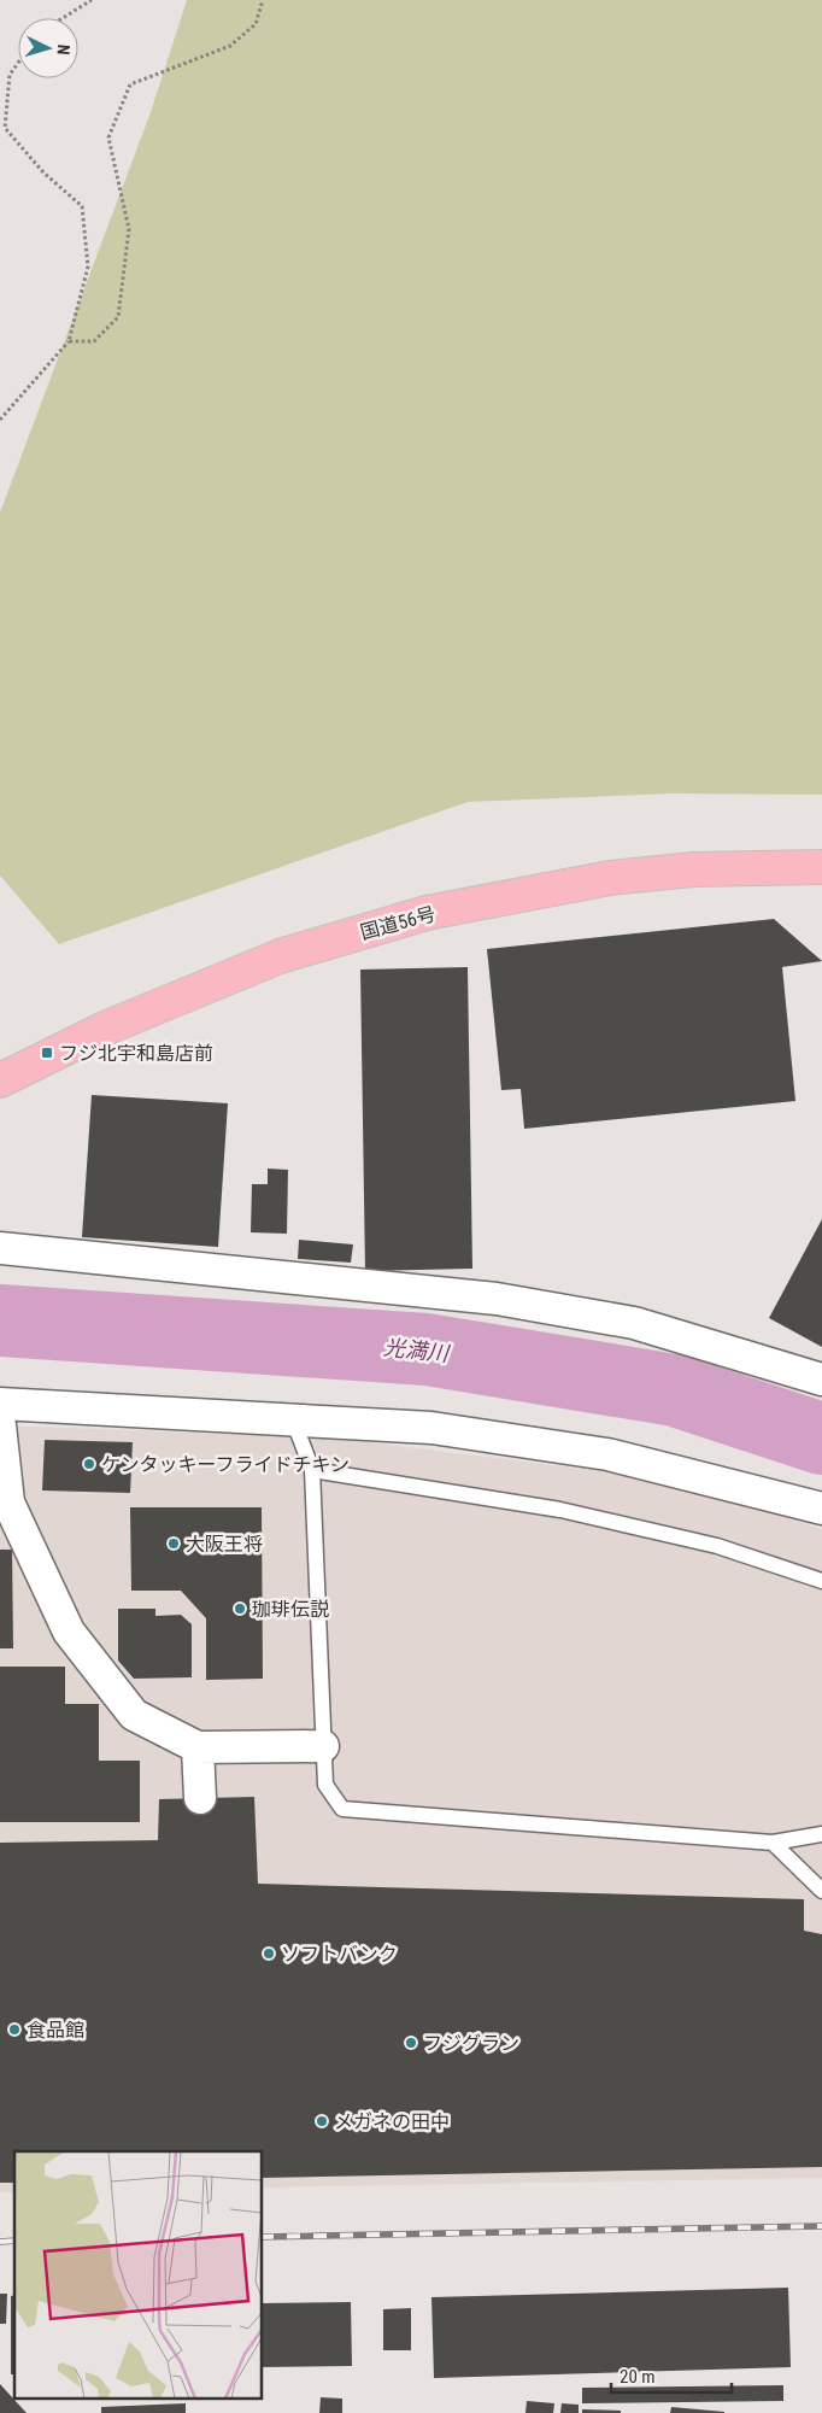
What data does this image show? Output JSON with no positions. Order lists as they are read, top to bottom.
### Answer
{
  "streets": {
    "highway": ["国道56号"]
  },
  "water": ["光満川"],
  "places": {
    "transit": ["フジ北宇和島店前"],
    "other": [
      "ケンタッキーフライドチキン",
      "大阪王将",
      "珈琲伝説",
      "ソフトバンク",
      "食品館",
      "フジグラン",
      "メガネの田中"
    ]
  },
  "scale_bar": "20 m",
  "north": "right"
}
